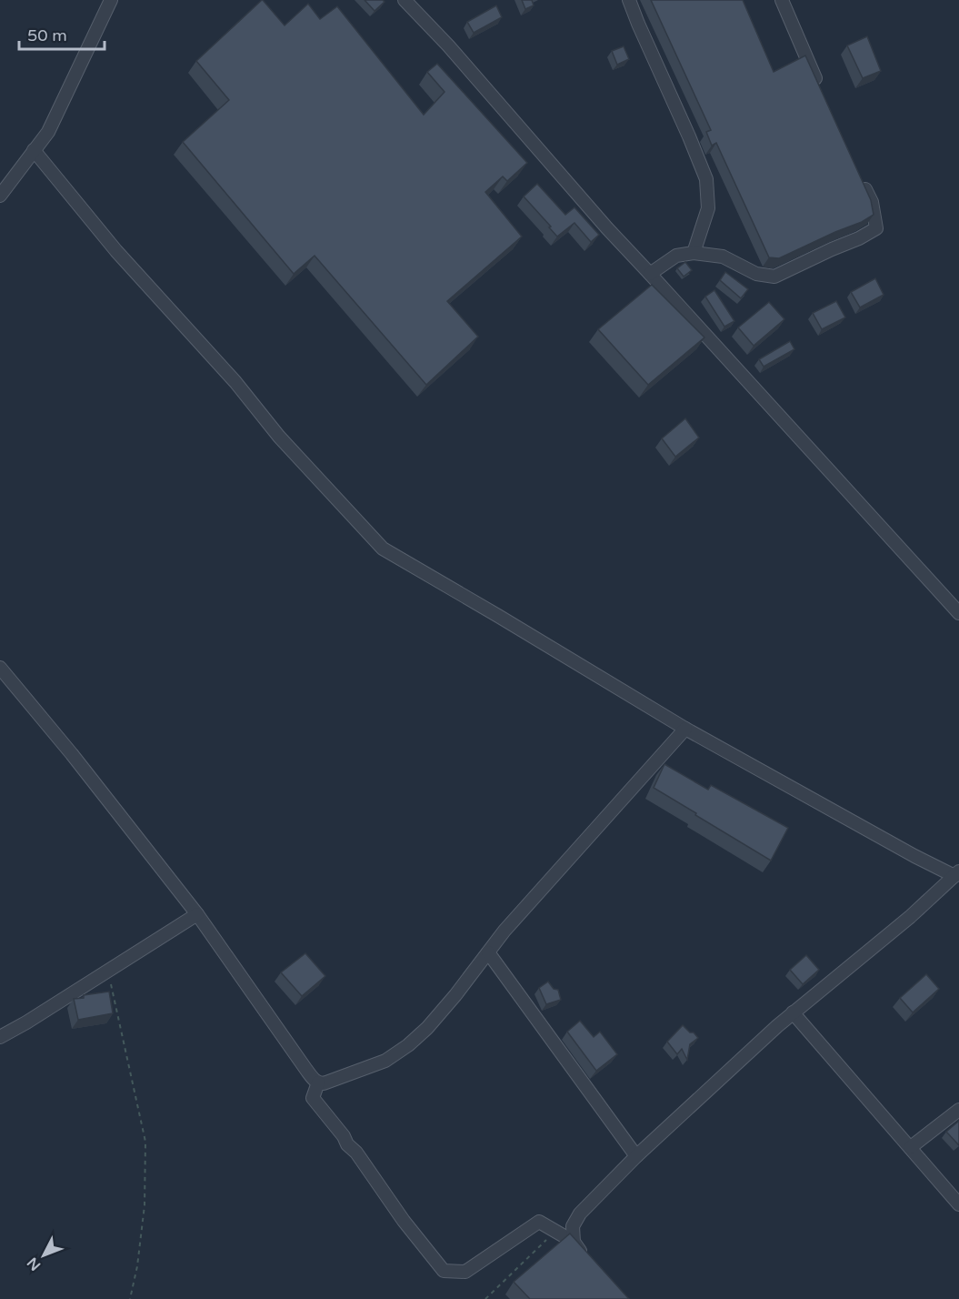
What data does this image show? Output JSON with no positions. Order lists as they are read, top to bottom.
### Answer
{
  "scale_bar": "50 m",
  "north": "bottom left"
}
